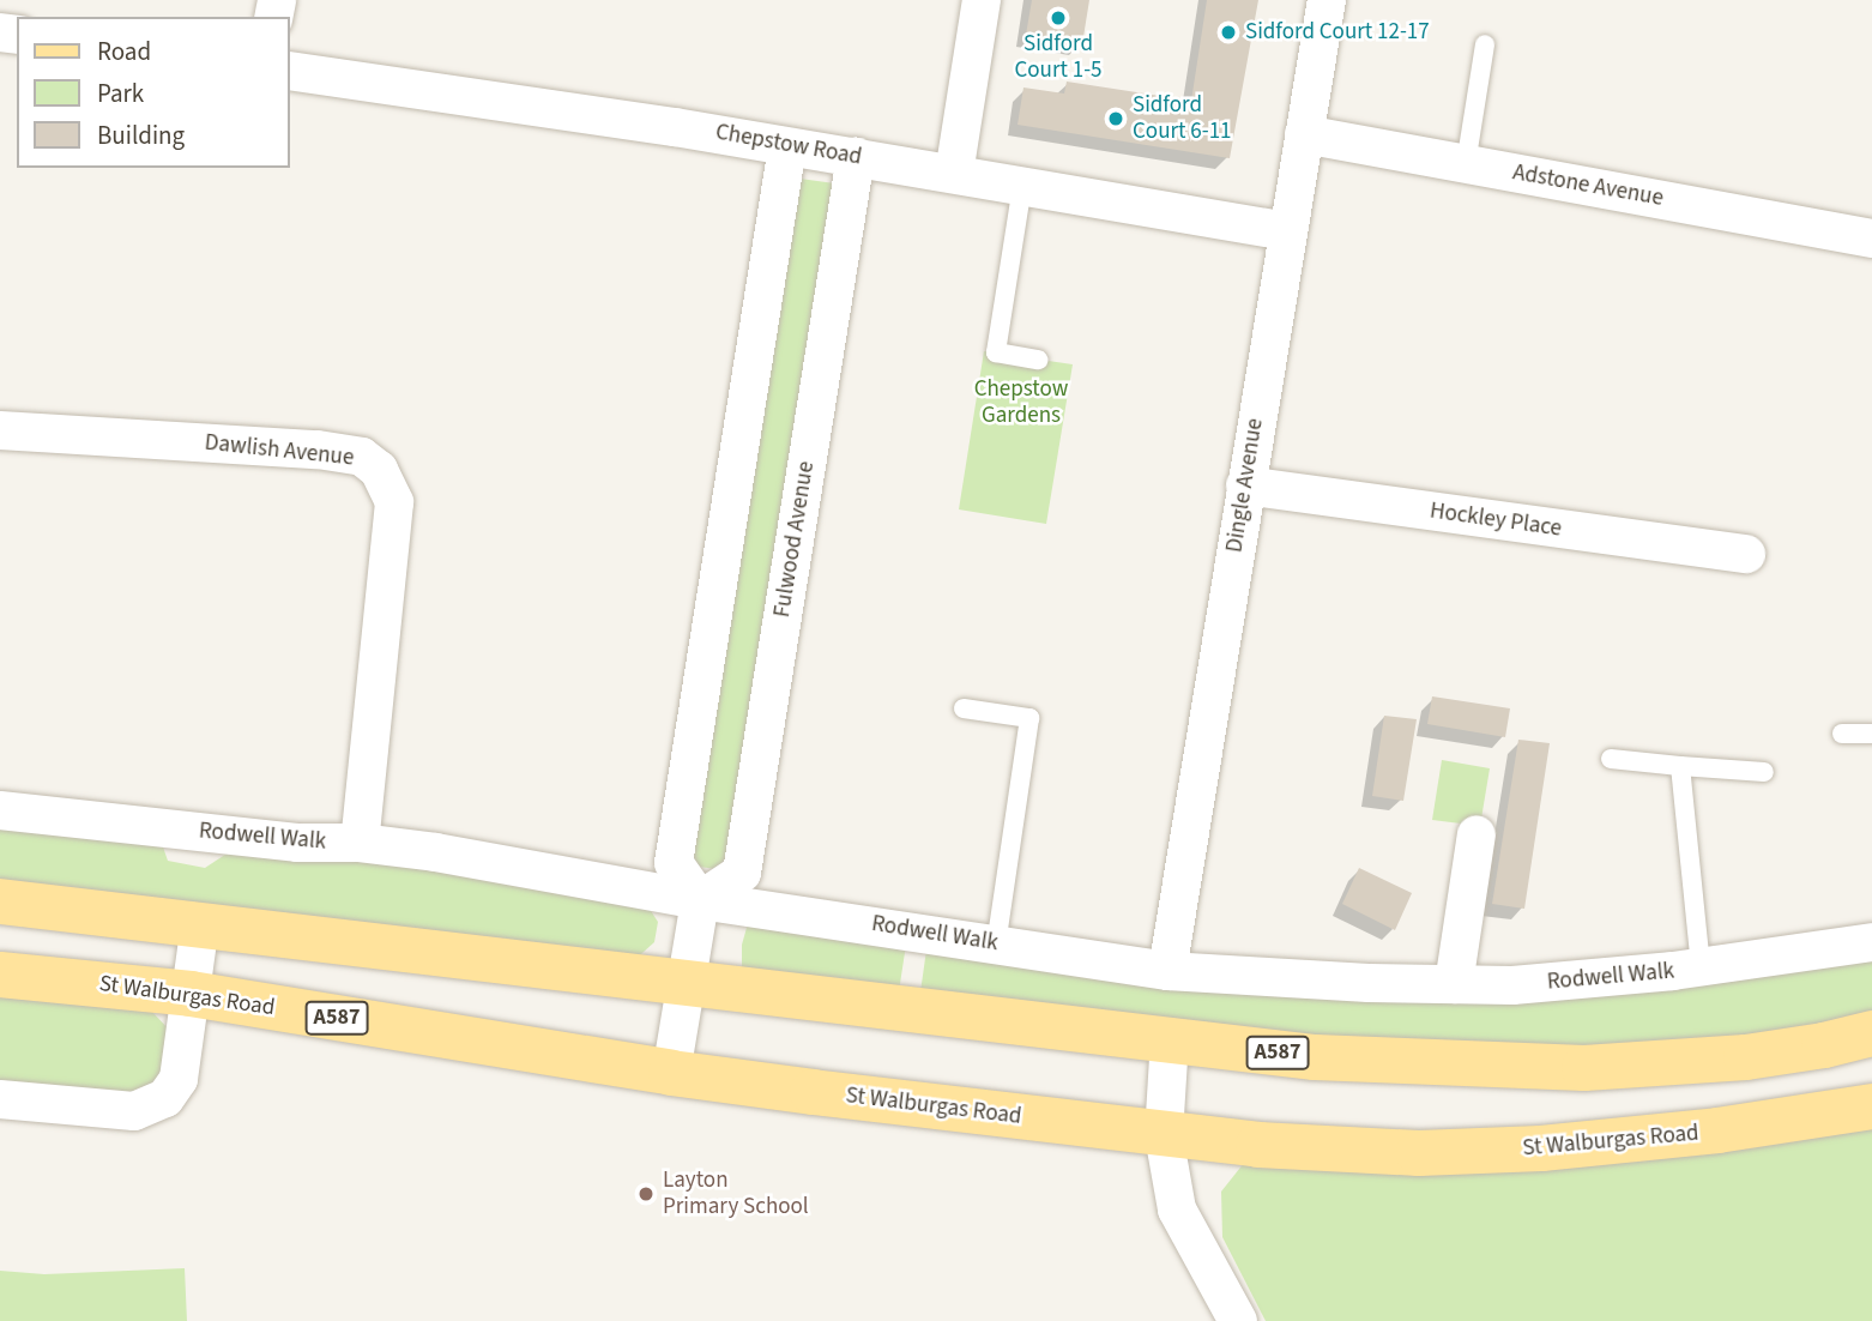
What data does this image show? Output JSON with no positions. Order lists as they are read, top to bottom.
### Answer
{
  "streets": {
    "main road": ["St Walburgas Road", "A587"],
    "street": [
      "Chepstow Road",
      "Adstone Avenue",
      "Dawlish Avenue",
      "Dingle Avenue",
      "Hockley Place",
      "Fulwood Avenue",
      "Rodwell Walk"
    ]
  },
  "crossings": [
    ["Chepstow Road", "Dingle Avenue"],
    ["Chepstow Road", "Fulwood Avenue"],
    ["Adstone Avenue", "Dingle Avenue"],
    ["Dawlish Avenue", "Rodwell Walk"],
    ["Dingle Avenue", "Hockley Place"],
    ["Dingle Avenue", "Rodwell Walk"],
    ["Fulwood Avenue", "Rodwell Walk"]
  ],
  "parks": ["Chepstow Gardens"],
  "places": [
    "Sidford Court 1-5",
    "Sidford Court 12-17",
    "Sidford Court 6-11",
    "Layton Primary School"
  ],
  "legend": ["Road", "Park", "Building"]
}
